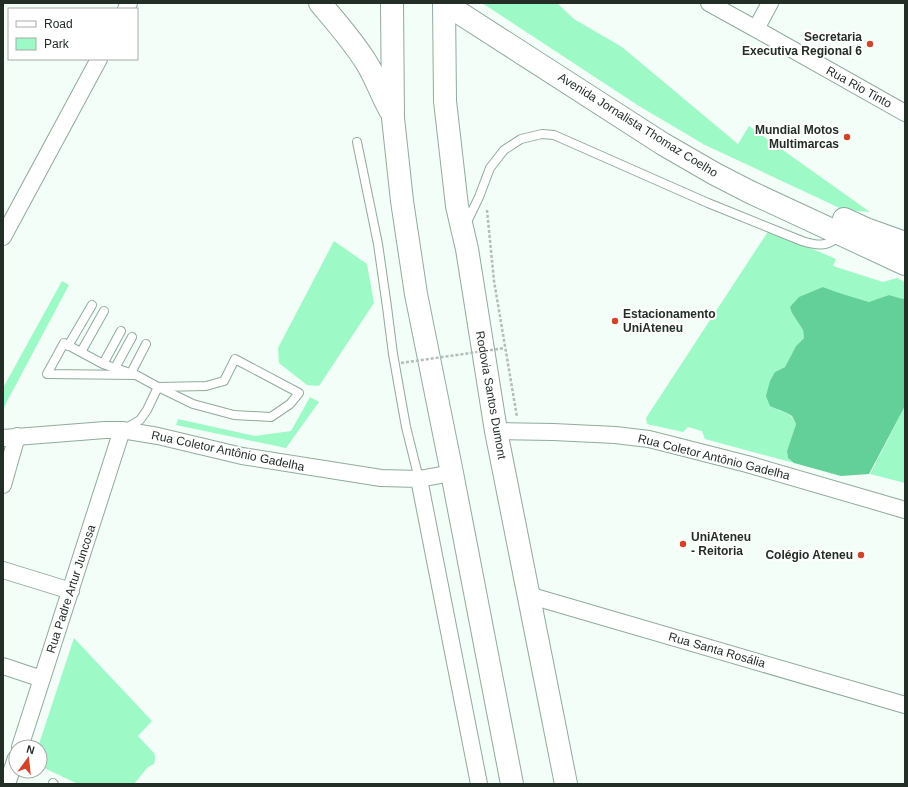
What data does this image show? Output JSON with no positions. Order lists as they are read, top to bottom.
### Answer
{
  "streets": {
    "main road": ["Avenida Jornalista Thomaz Coelho", "Rodovia Santos Dumont"],
    "street": [
      "Rua Rio Tinto",
      "Rua Coletor Antônio Gadelha",
      "Rua Padre Artur Juncosa",
      "Rua Santa Rosália"
    ]
  },
  "crossings": [
    ["Avenida Jornalista Thomaz Coelho", "Rodovia Santos Dumont"],
    ["Rodovia Santos Dumont", "Rua Coletor Antônio Gadelha"],
    ["Rodovia Santos Dumont", "Rua Santa Rosália"],
    ["Rua Coletor Antônio Gadelha", "Rua Padre Artur Juncosa"]
  ],
  "places": [
    "Secretaria Executiva Regional 6",
    "Mundial Motos Multimarcas",
    "Estacionamento UniAteneu",
    "UniAteneu - Reitoria",
    "Colégio Ateneu"
  ],
  "legend": ["Road", "Park"],
  "north": "top"
}
